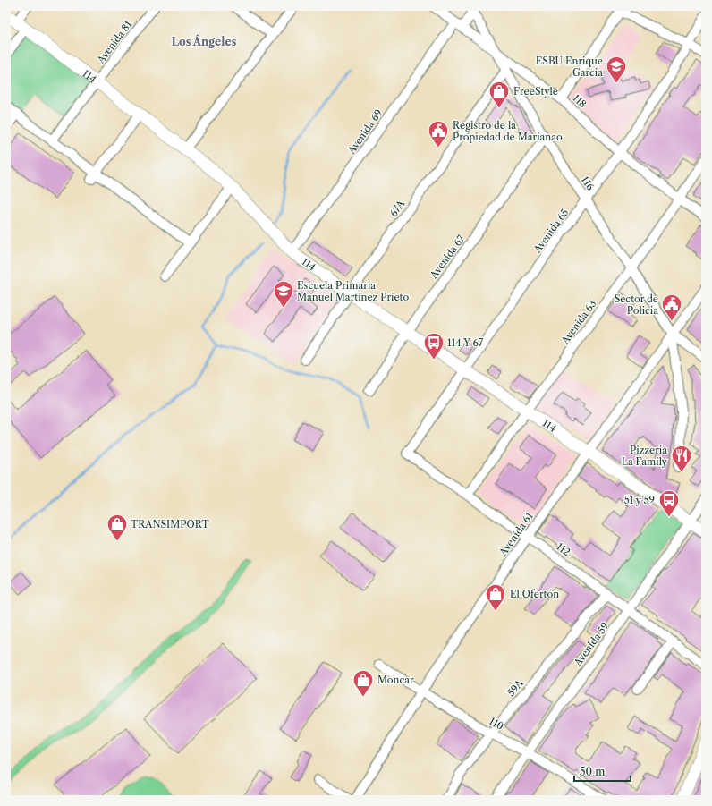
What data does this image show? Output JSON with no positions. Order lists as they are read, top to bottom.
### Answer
{
  "streets": {
    "main road": ["114"],
    "street": [
      "Avenida 81",
      "118",
      "Avenida 69",
      "116",
      "67A",
      "Avenida 65",
      "Avenida 67",
      "Avenida 63",
      "Avenida 61",
      "112",
      "Avenida 59",
      "59A",
      "110"
    ]
  },
  "crossings": [
    ["Avenida 81", "114"],
    ["114", "Avenida 69"],
    ["114", "67A"],
    ["114", "Avenida 65"],
    ["114", "Avenida 67"],
    ["114", "Avenida 63"],
    ["114", "Avenida 61"],
    ["114", "Avenida 59"],
    ["118", "Avenida 69"],
    ["118", "116"],
    ["118", "Avenida 65"],
    ["118", "Avenida 63"],
    ["Avenida 69", "116"],
    ["116", "67A"],
    ["116", "Avenida 65"],
    ["116", "Avenida 67"],
    ["116", "Avenida 63"],
    ["116", "Avenida 61"],
    ["Avenida 65", "112"],
    ["Avenida 63", "112"],
    ["Avenida 61", "112"],
    ["Avenida 61", "110"],
    ["112", "Avenida 59"],
    ["112", "59A"],
    ["Avenida 59", "110"],
    ["59A", "110"]
  ],
  "districts": ["Los Ángeles"],
  "places": {
    "school or university": ["ESBU Enrique García", "Escuela Primaria Manuel Martínez Prieto"],
    "shop": [
      "FreeStyle",
      "TRANSIMPORT",
      "El Ofertón",
      "Moncar"
    ],
    "public building": ["Registro de la Propiedad de Marianao", "Sector de Policía"],
    "bus stop": ["114 Y 67", "51 y 59"],
    "restaurant": ["Pizzería La Family"]
  },
  "scale_bar": "50 m"
}
